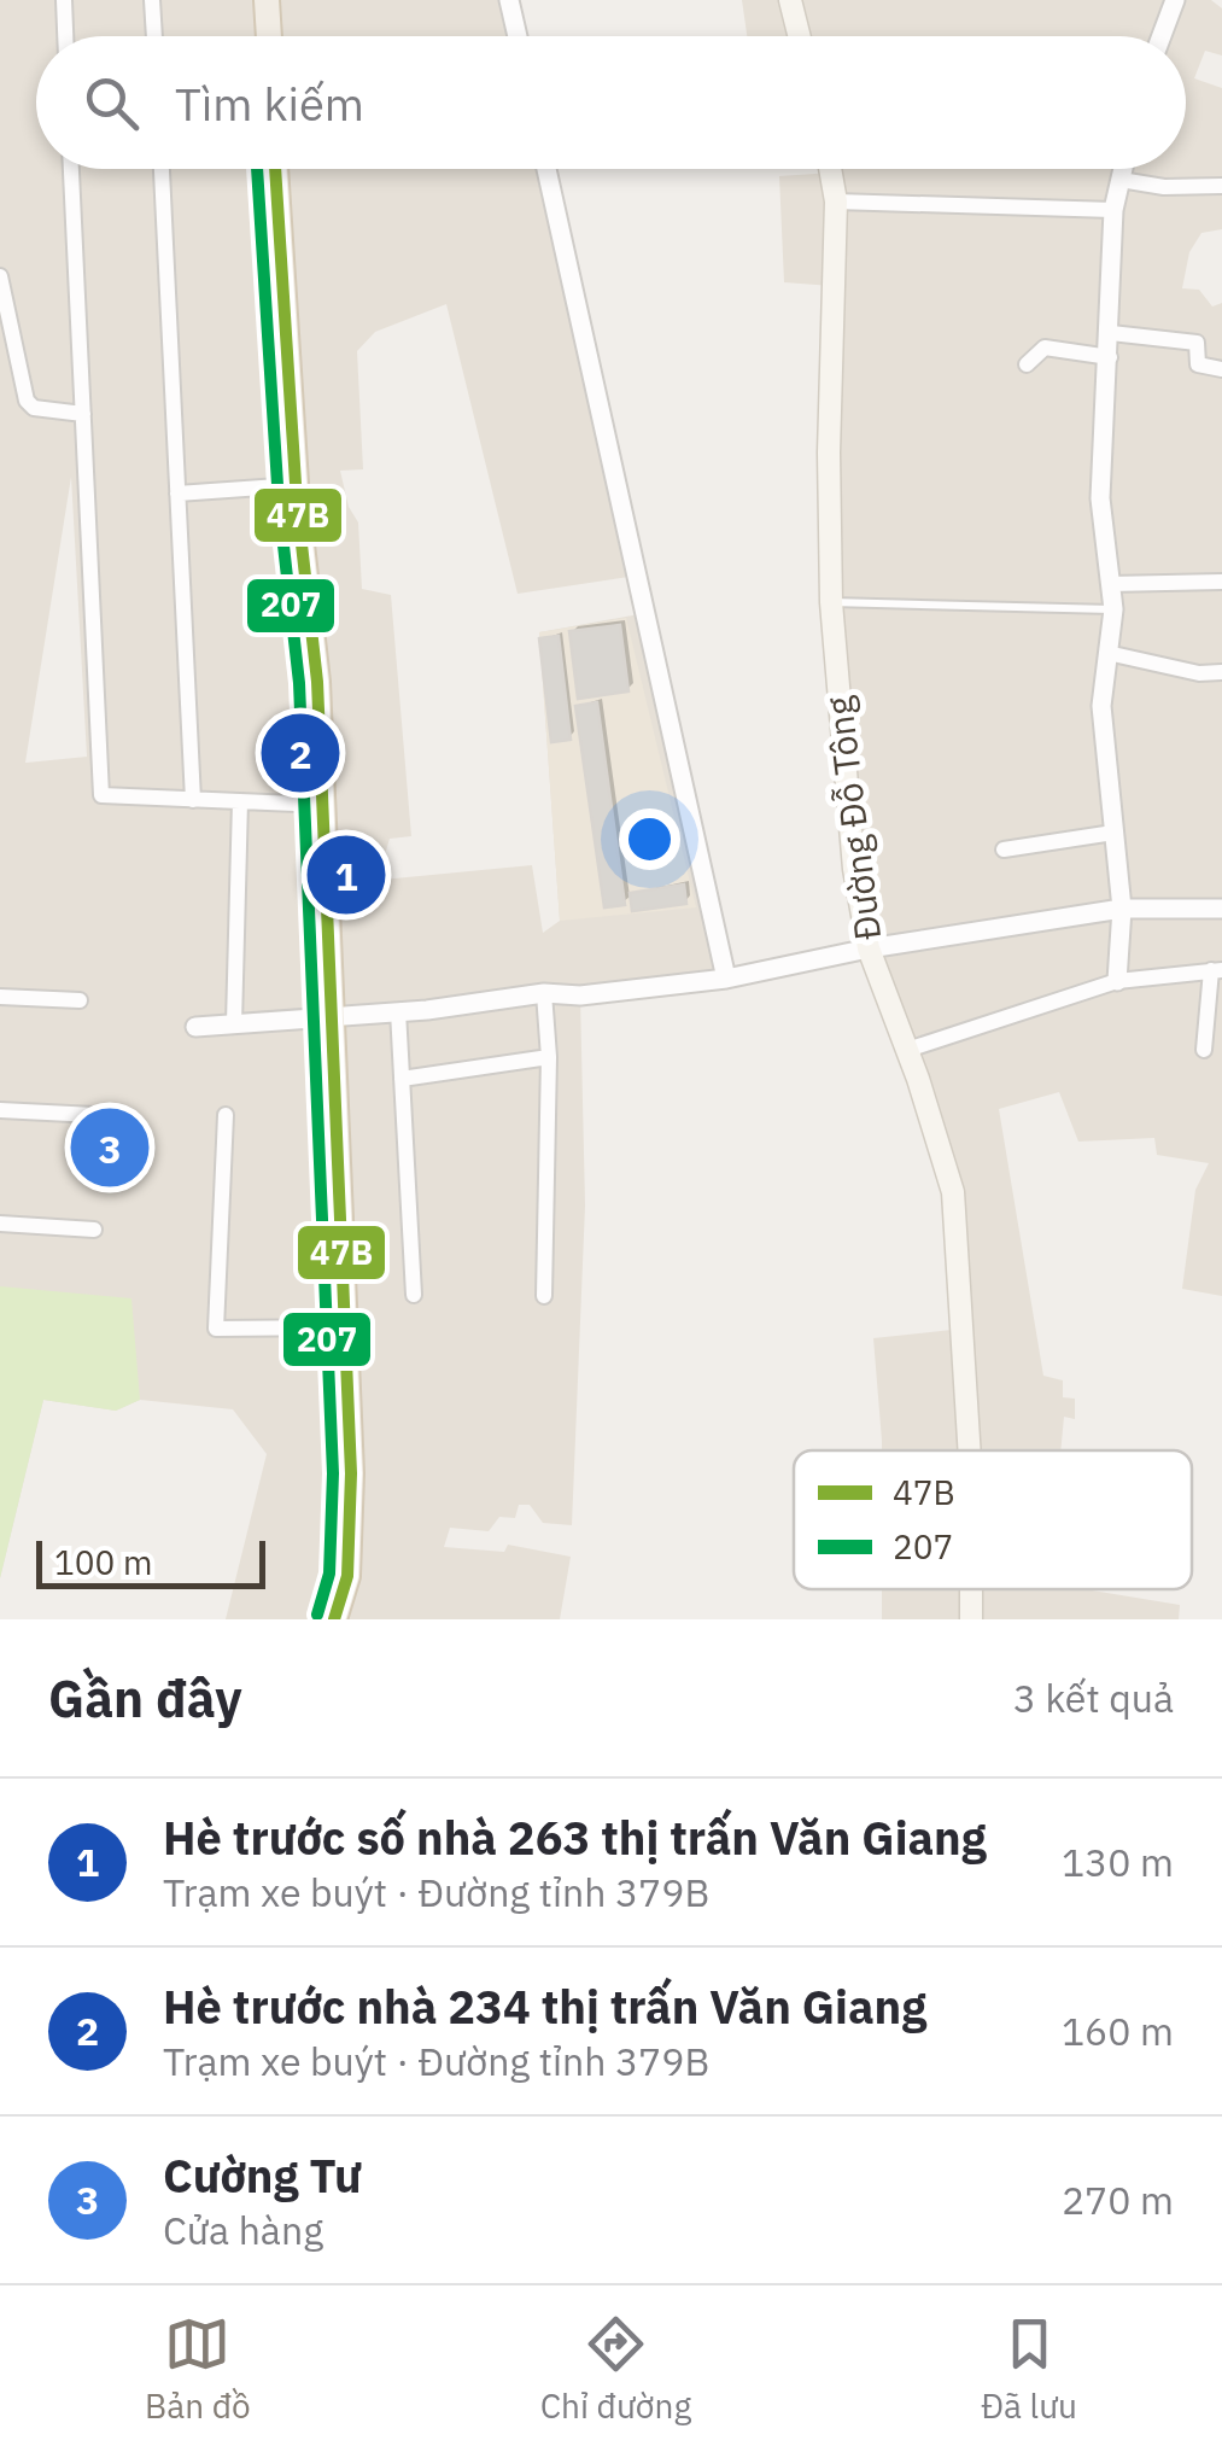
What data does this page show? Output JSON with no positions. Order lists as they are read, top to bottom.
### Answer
{
  "streets": {
    "main road": ["Đường Đỗ Tông"]
  },
  "lines": ["transit line 47B", "transit line 207"],
  "legend": ["47B", "207"],
  "scale_bar": "100 m",
  "page": {
    "search": "Tìm kiếm",
    "pins": ["2", "1", "3"],
    "scale": "100 m",
    "heading": ["Gần đây", "3 kết quả"],
    "list": [
      {
        "mark": "1",
        "name": "Hè trước số nhà 263 thị trấn Văn Giang",
        "note": "Trạm xe buýt · Đường tỉnh 379B",
        "value": "130 m"
      },
      {
        "mark": "2",
        "name": "Hè trước nhà 234 thị trấn Văn Giang",
        "note": "Trạm xe buýt · Đường tỉnh 379B",
        "value": "160 m"
      },
      {
        "mark": "3",
        "name": "Cường Tư",
        "note": "Cửa hàng",
        "value": "270 m"
      }
    ],
    "nav": ["Bản đồ", "Chỉ đường", "Đã lưu"]
  }
}
